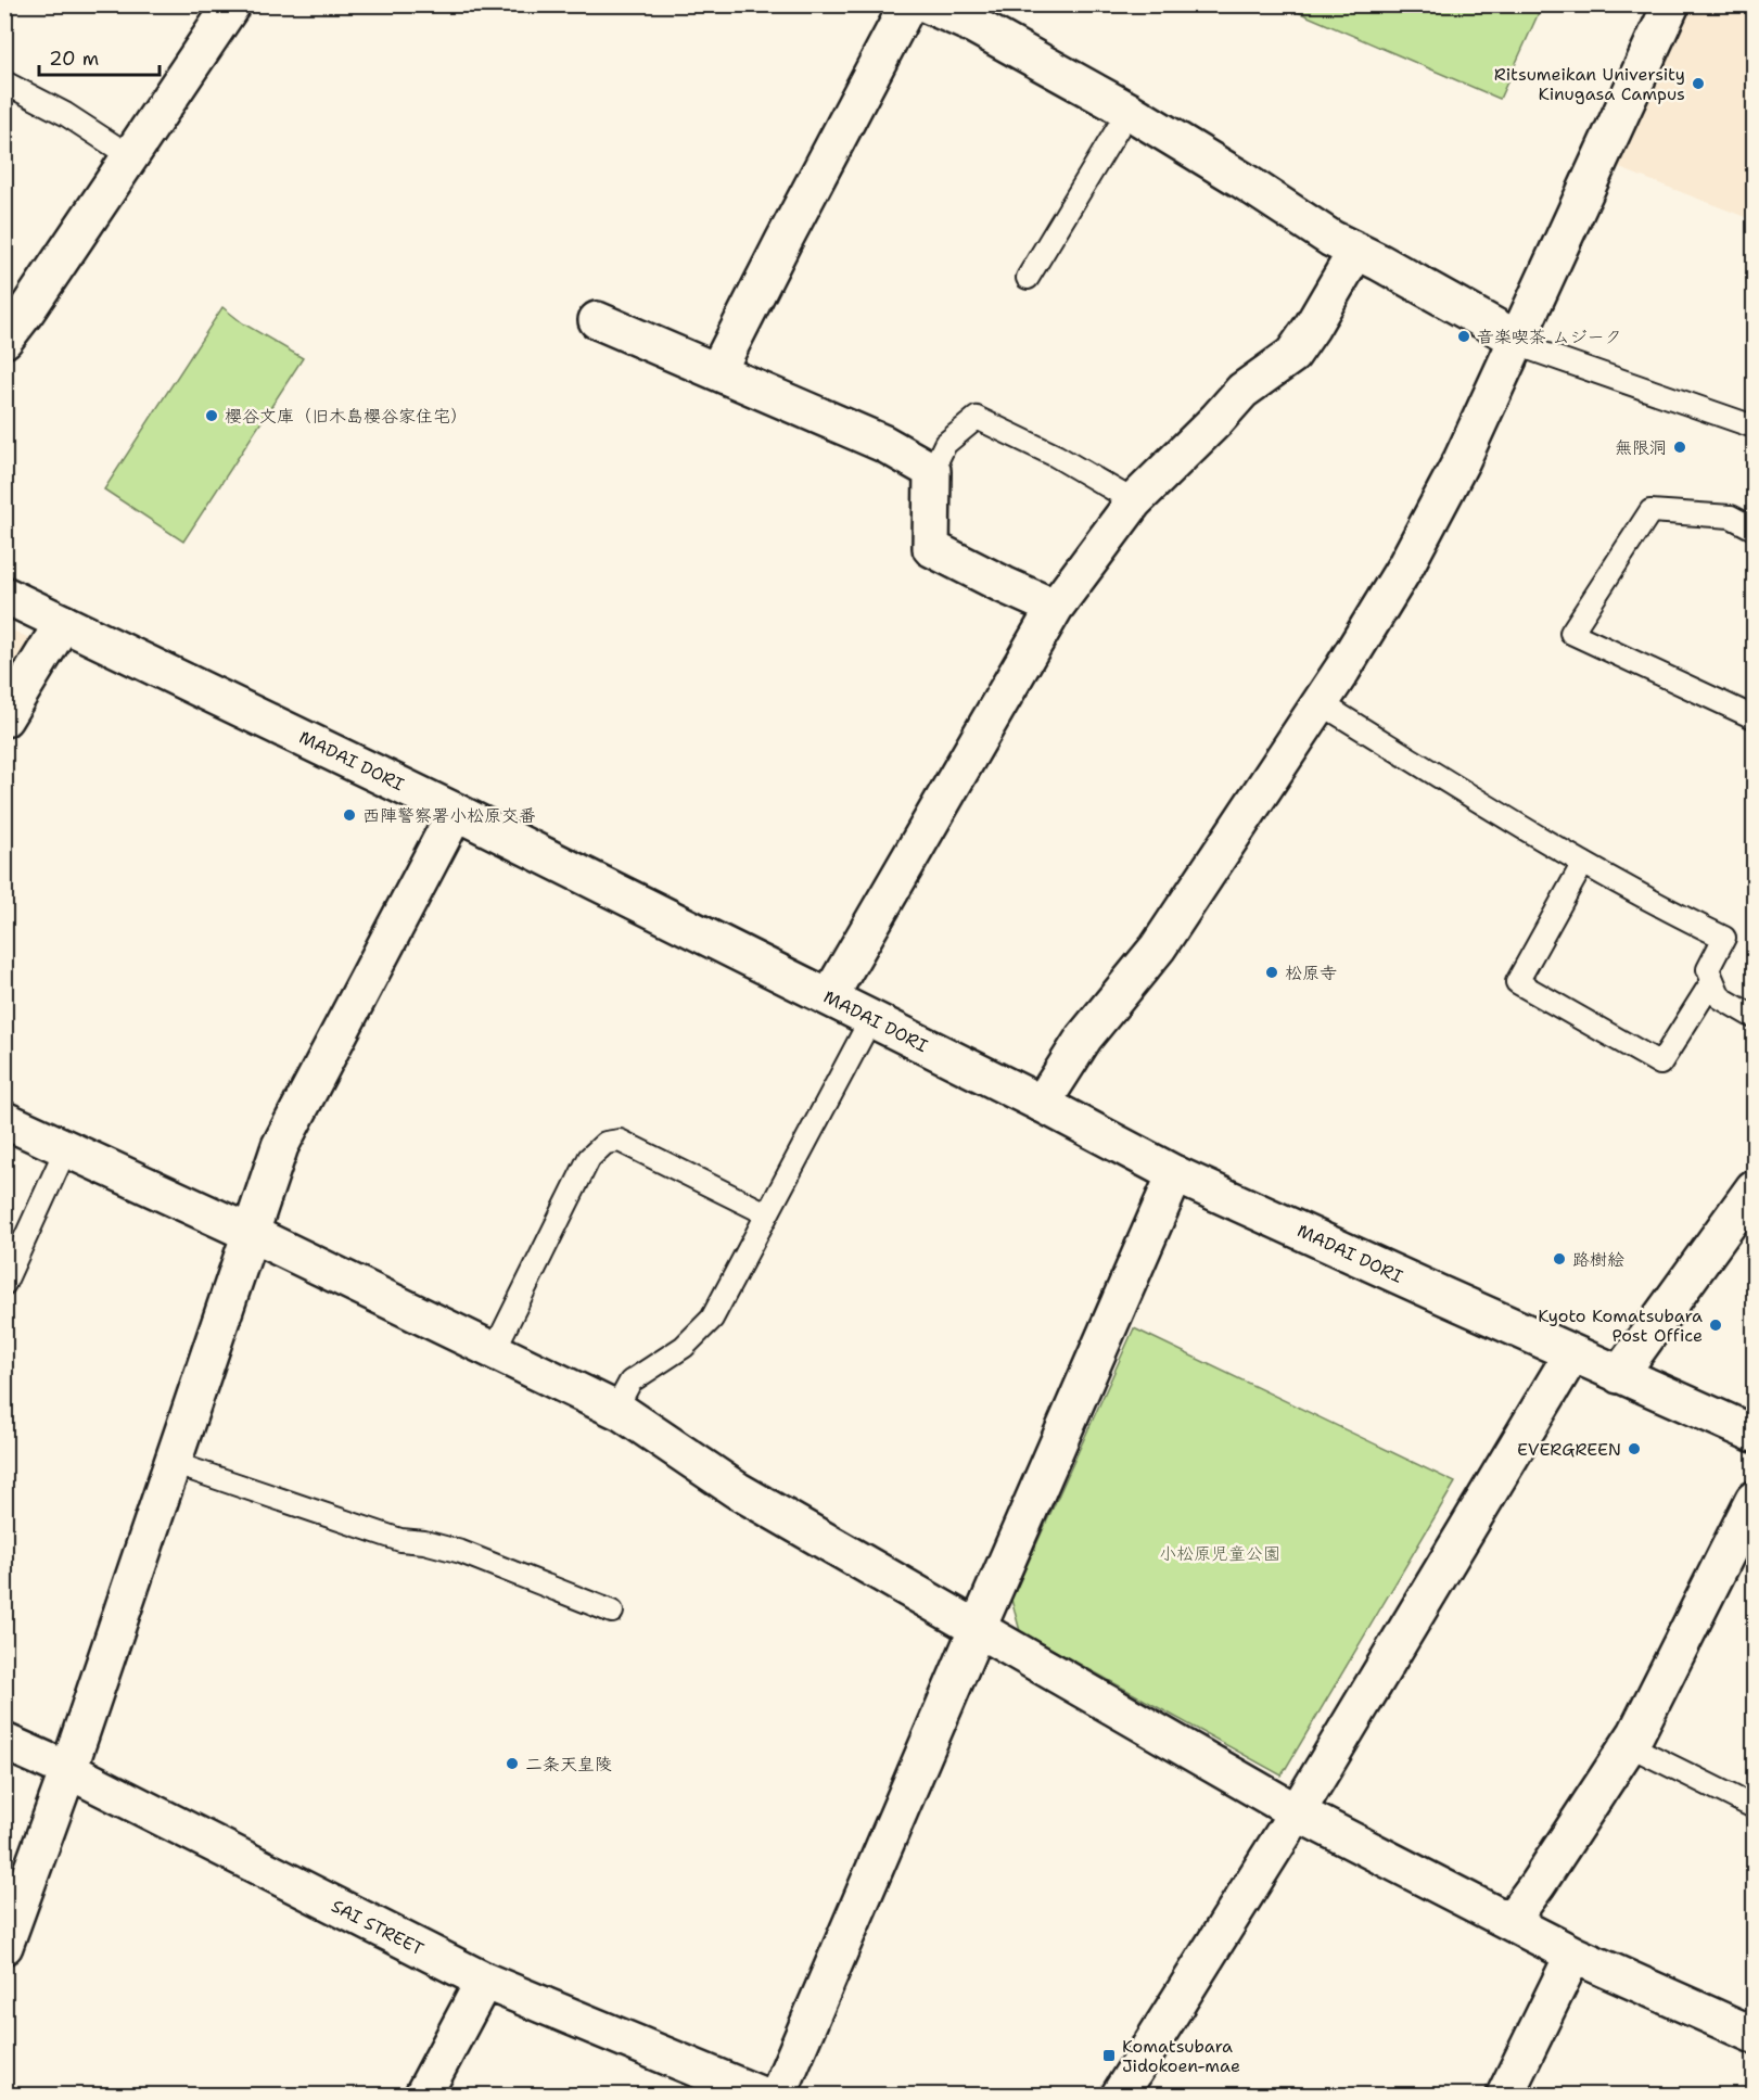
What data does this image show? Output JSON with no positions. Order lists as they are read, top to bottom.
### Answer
{
  "streets": {
    "street": ["MADAI DORI", "SAI STREET"]
  },
  "parks": ["小松原児童公園"],
  "places": {
    "other": [
      "Ritsumeikan University Kinugasa Campus",
      "音楽喫茶 ムジーク",
      "櫻谷文庫（旧木島櫻谷家住宅）",
      "無限洞",
      "西陣警察署小松原交番",
      "松原寺",
      "路樹絵",
      "Kyoto Komatsubara Post Office",
      "EVERGREEN",
      "二条天皇陵"
    ],
    "transit": ["Komatsubara Jidokoen-mae"]
  },
  "scale_bar": "20 m"
}
